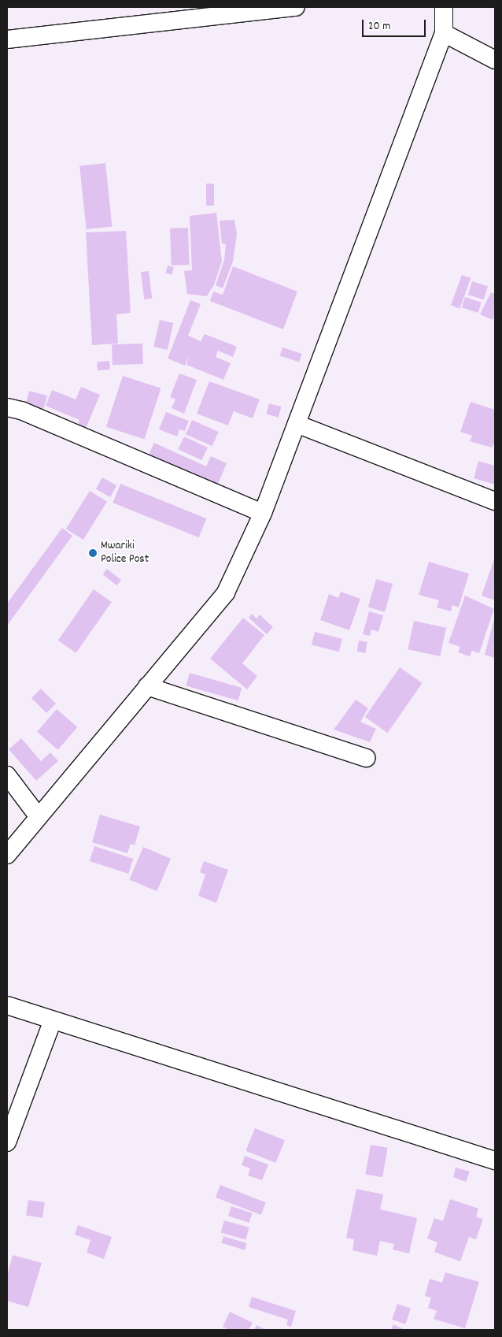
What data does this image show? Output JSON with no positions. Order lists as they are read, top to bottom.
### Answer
{
  "places": ["Mwariki Police Post"],
  "scale_bar": "20 m"
}
